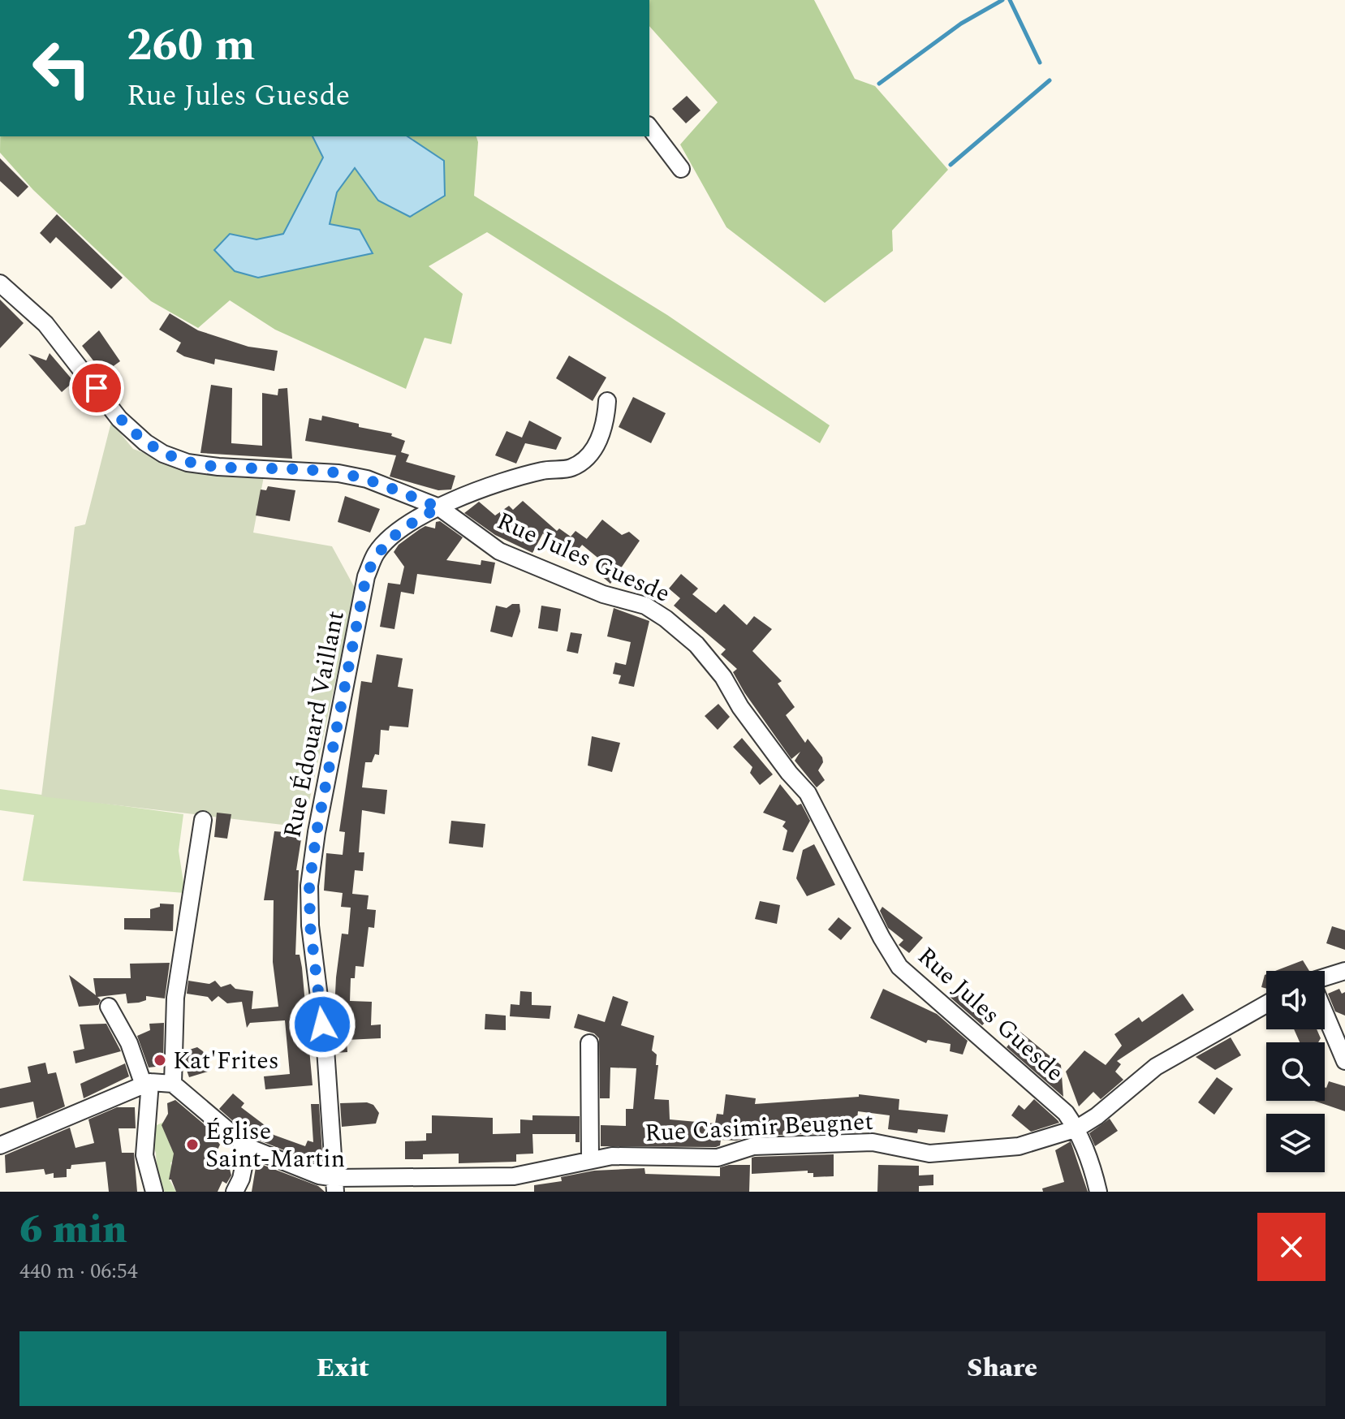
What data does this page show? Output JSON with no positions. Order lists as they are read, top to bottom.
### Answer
{
  "streets": {
    "street": ["Rue Jules Guesde", "Rue Édouard Vaillant", "Rue Casimir Beugnet"]
  },
  "crossings": [
    ["Rue Jules Guesde", "Rue Édouard Vaillant"],
    ["Rue Jules Guesde", "Rue Casimir Beugnet"],
    ["Rue Édouard Vaillant", "Rue Casimir Beugnet"]
  ],
  "places": ["Kat'Frites", "Église Saint-Martin"],
  "page": {
    "turn": ["260 m", "Rue Jules Guesde"],
    "heading": ["6 min", "440 m · 06:54"],
    "buttons": ["Exit", "Share"]
  }
}
